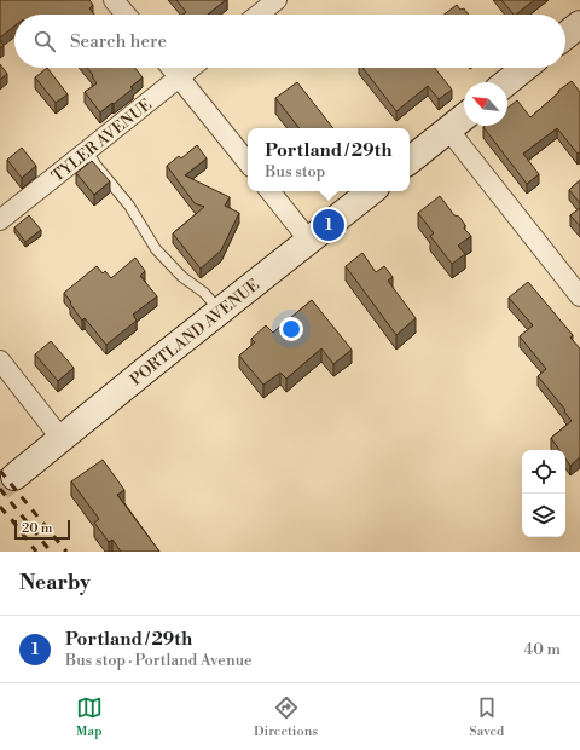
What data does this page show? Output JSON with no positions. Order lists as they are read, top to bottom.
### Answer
{
  "streets": {
    "street": ["TYLER AVENUE", "PORTLAND AVENUE"]
  },
  "scale_bar": "20 m",
  "north": "top left",
  "page": {
    "search": "Search here",
    "popup": ["Portland / 29th", "Bus stop"],
    "pins": "1",
    "scale": "20 m",
    "heading": "Nearby",
    "list": [
      {
        "mark": "1",
        "name": "Portland / 29th",
        "note": "Bus stop · Portland Avenue",
        "value": "40 m"
      }
    ],
    "nav": ["Map", "Directions", "Saved"]
  }
}
